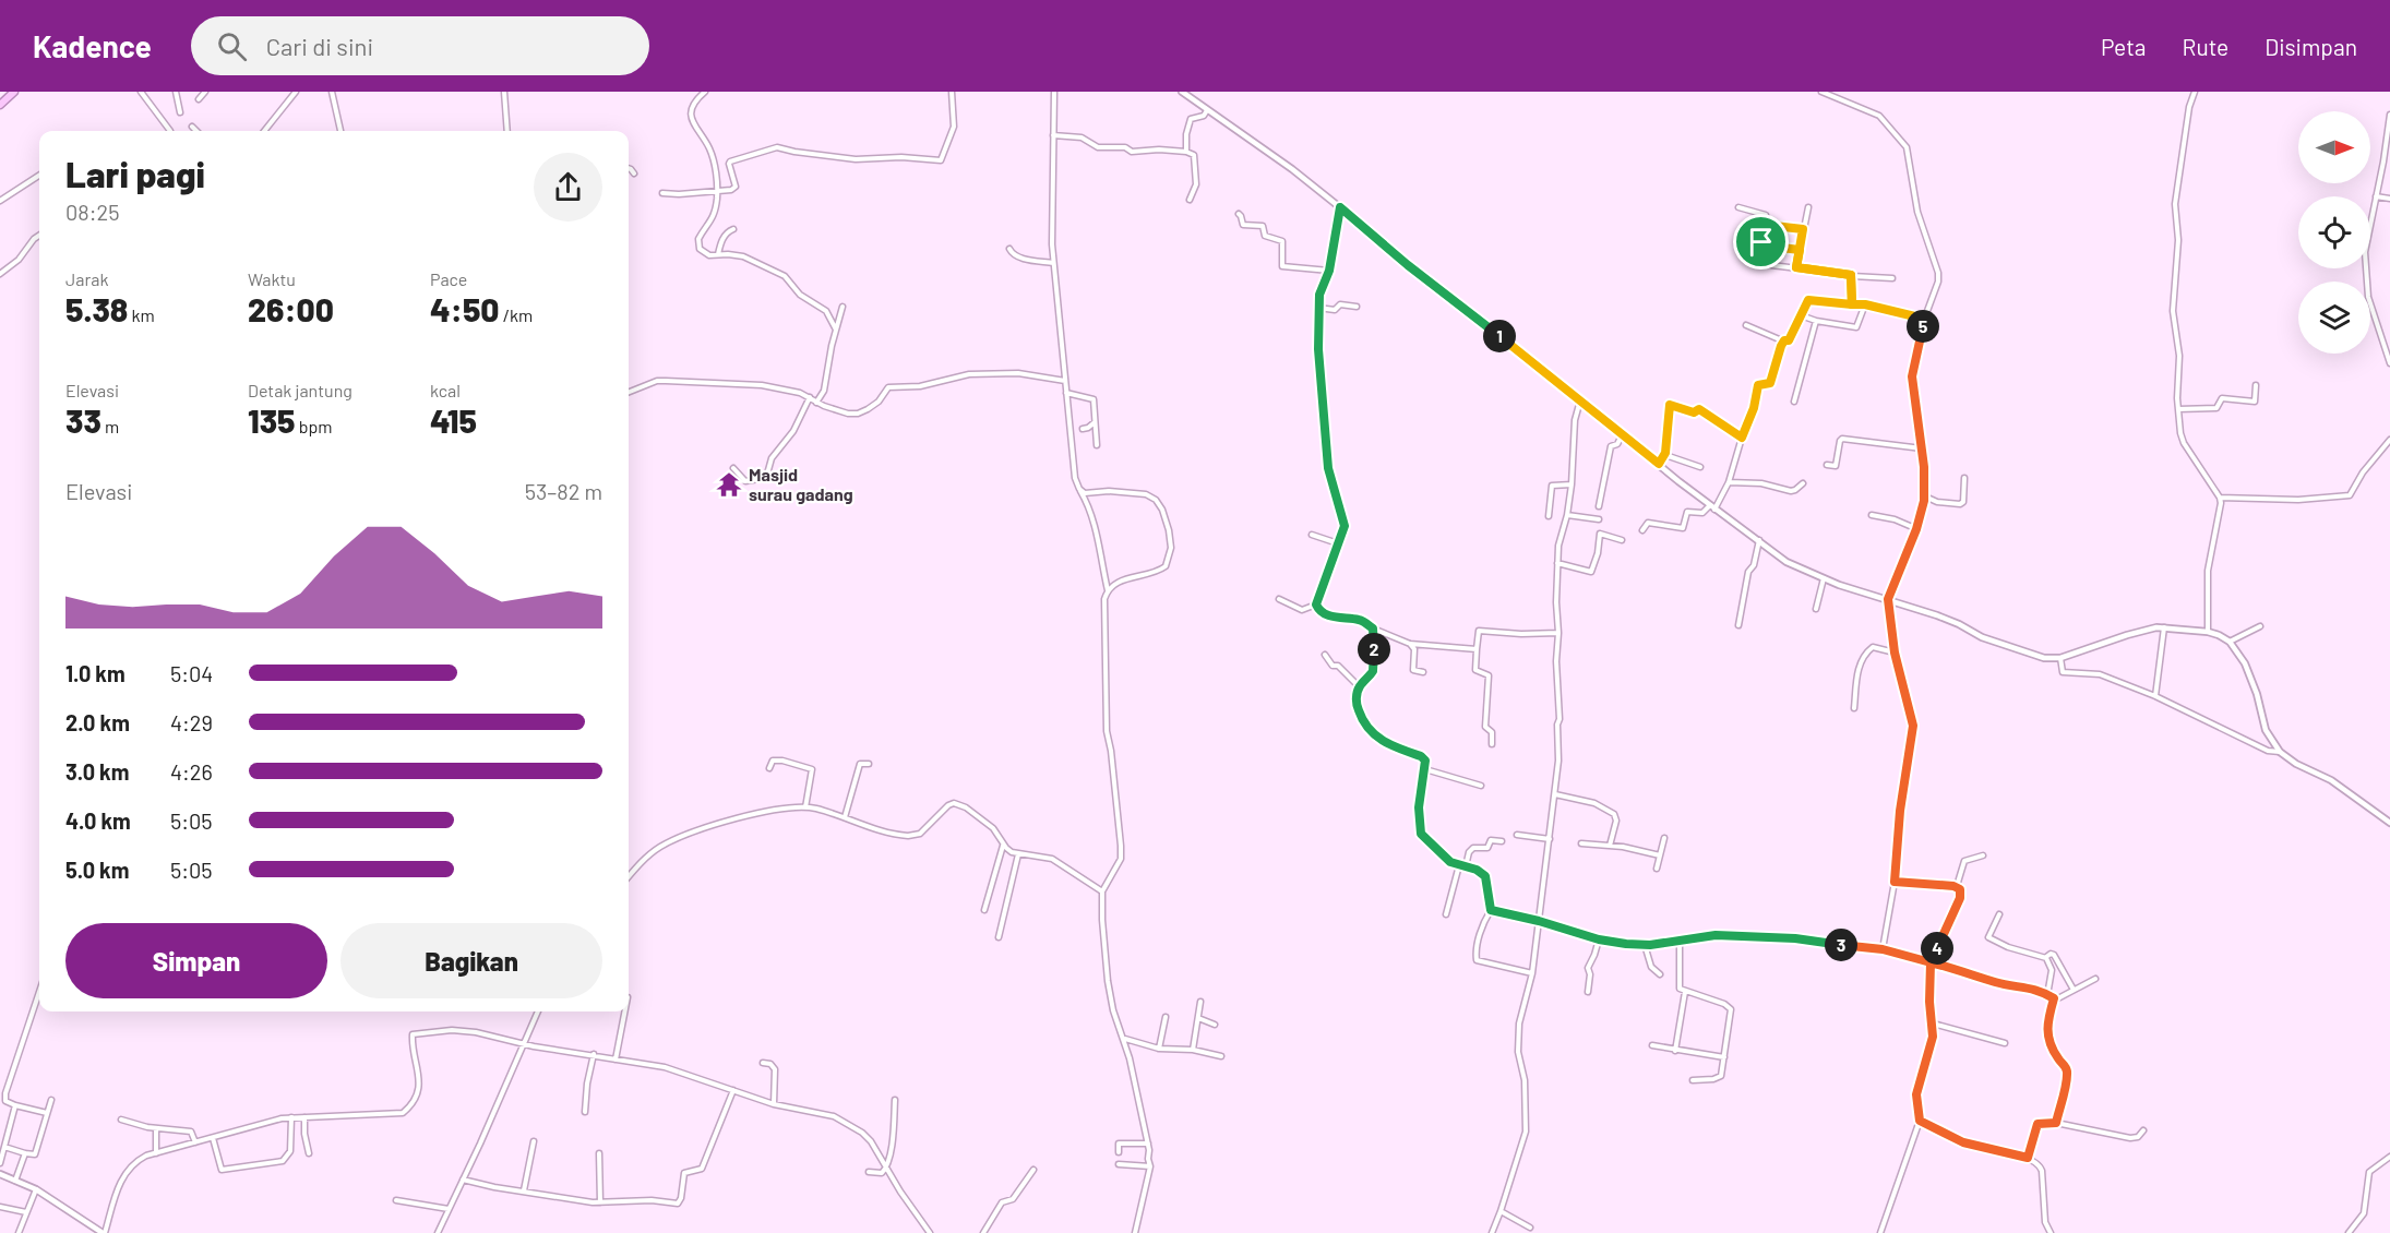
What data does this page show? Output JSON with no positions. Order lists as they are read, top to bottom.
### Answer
{
  "places": {
    "temple": ["Masjid surau gadang"]
  },
  "north": "right",
  "page": {
    "header": "Kadence",
    "search": "Cari di sini",
    "nav": ["Peta", "Rute", "Disimpan"],
    "heading": ["Lari pagi", "08:25"],
    "stats": [
      ["Jarak", "5.38 km"],
      ["Waktu", "26:00"],
      ["Pace", "4:50 /km"],
      ["Elevasi", "33 m"],
      ["Detak jantung", "135 bpm"],
      ["kcal", "415"]
    ],
    "pins": [
      "5",
      "1",
      "2",
      "3",
      "4"
    ],
    "chart": ["Elevasi", "53–82 m"],
    "list": [
      {
        "name": "1.0 km",
        "note": "5:04"
      },
      {
        "name": "2.0 km",
        "note": "4:29"
      },
      {
        "name": "3.0 km",
        "note": "4:26"
      },
      {
        "name": "4.0 km",
        "note": "5:05"
      },
      {
        "name": "5.0 km",
        "note": "5:05"
      }
    ],
    "buttons": ["Simpan", "Bagikan"]
  }
}
